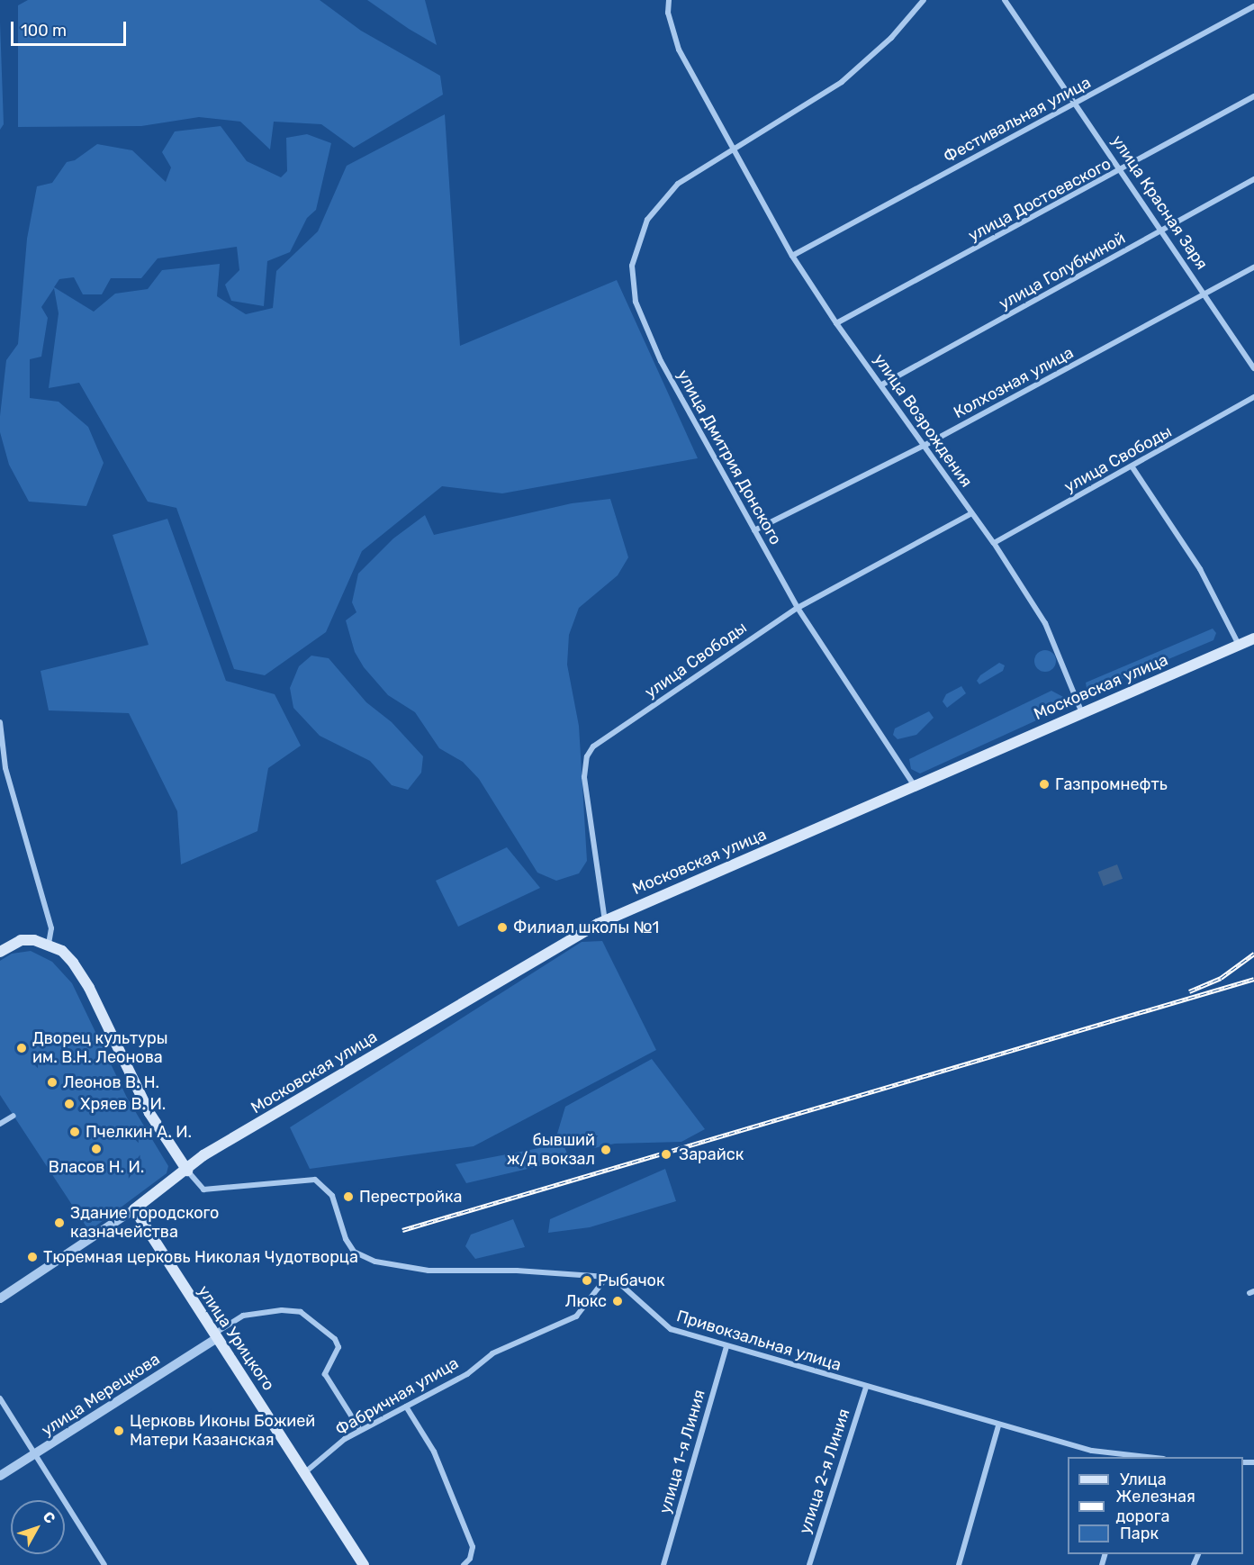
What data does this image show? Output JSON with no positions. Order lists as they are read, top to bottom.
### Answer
{
  "streets": {
    "main road": ["Московская улица", "улица Урицкого"],
    "street": [
      "Фестивальная улица",
      "улица Достоевского",
      "улица Красная Заря",
      "улица Голубкиной",
      "Колхозная улица",
      "улица Возрождения",
      "улица Дмитрия Донского",
      "улица Свободы",
      "Привокзальная улица",
      "улица Мерецкова",
      "Фабричная улица",
      "улица 1-я Линия",
      "улица 2-я Линия"
    ]
  },
  "crossings": [
    ["Фестивальная улица", "улица Красная Заря"],
    ["Фестивальная улица", "улица Возрождения"],
    ["улица Достоевского", "улица Красная Заря"],
    ["улица Достоевского", "улица Возрождения"],
    ["улица Красная Заря", "улица Голубкиной"],
    ["улица Красная Заря", "Колхозная улица"],
    ["улица Голубкиной", "улица Возрождения"],
    ["Колхозная улица", "улица Возрождения"],
    ["Колхозная улица", "улица Дмитрия Донского"],
    ["улица Возрождения", "улица Дмитрия Донского"],
    ["улица Возрождения", "улица Свободы"],
    ["улица Возрождения", "Московская улица"],
    ["улица Дмитрия Донского", "улица Свободы"],
    ["улица Дмитрия Донского", "Московская улица"],
    ["улица Свободы", "Московская улица"],
    ["Московская улица", "улица Урицкого"],
    ["Московская улица", "Привокзальная улица"],
    ["улица Урицкого", "улица Мерецкова"],
    ["улица Урицкого", "Фабричная улица"],
    ["Привокзальная улица", "Фабричная улица"],
    ["Привокзальная улица", "улица 1-я Линия"],
    ["Привокзальная улица", "улица 2-я Линия"]
  ],
  "places": [
    "Газпромнефть",
    "Филиал школы №1",
    "Дворец культуры им. В.Н. Леонова",
    "Леонов В. Н.",
    "Хряев В. И.",
    "Пчелкин А. И.",
    "Власов Н. И.",
    "бывший ж/д вокзал",
    "Зарайск",
    "Перестройка",
    "Здание городского казначейства",
    "Тюремная церковь Николая Чудотворца",
    "Рыбачок",
    "Люкс",
    "Церковь Иконы Божией Матери Казанская"
  ],
  "legend": ["Улица", "Железная дорога", "Парк"],
  "scale_bar": "100 m",
  "north": "top right"
}
